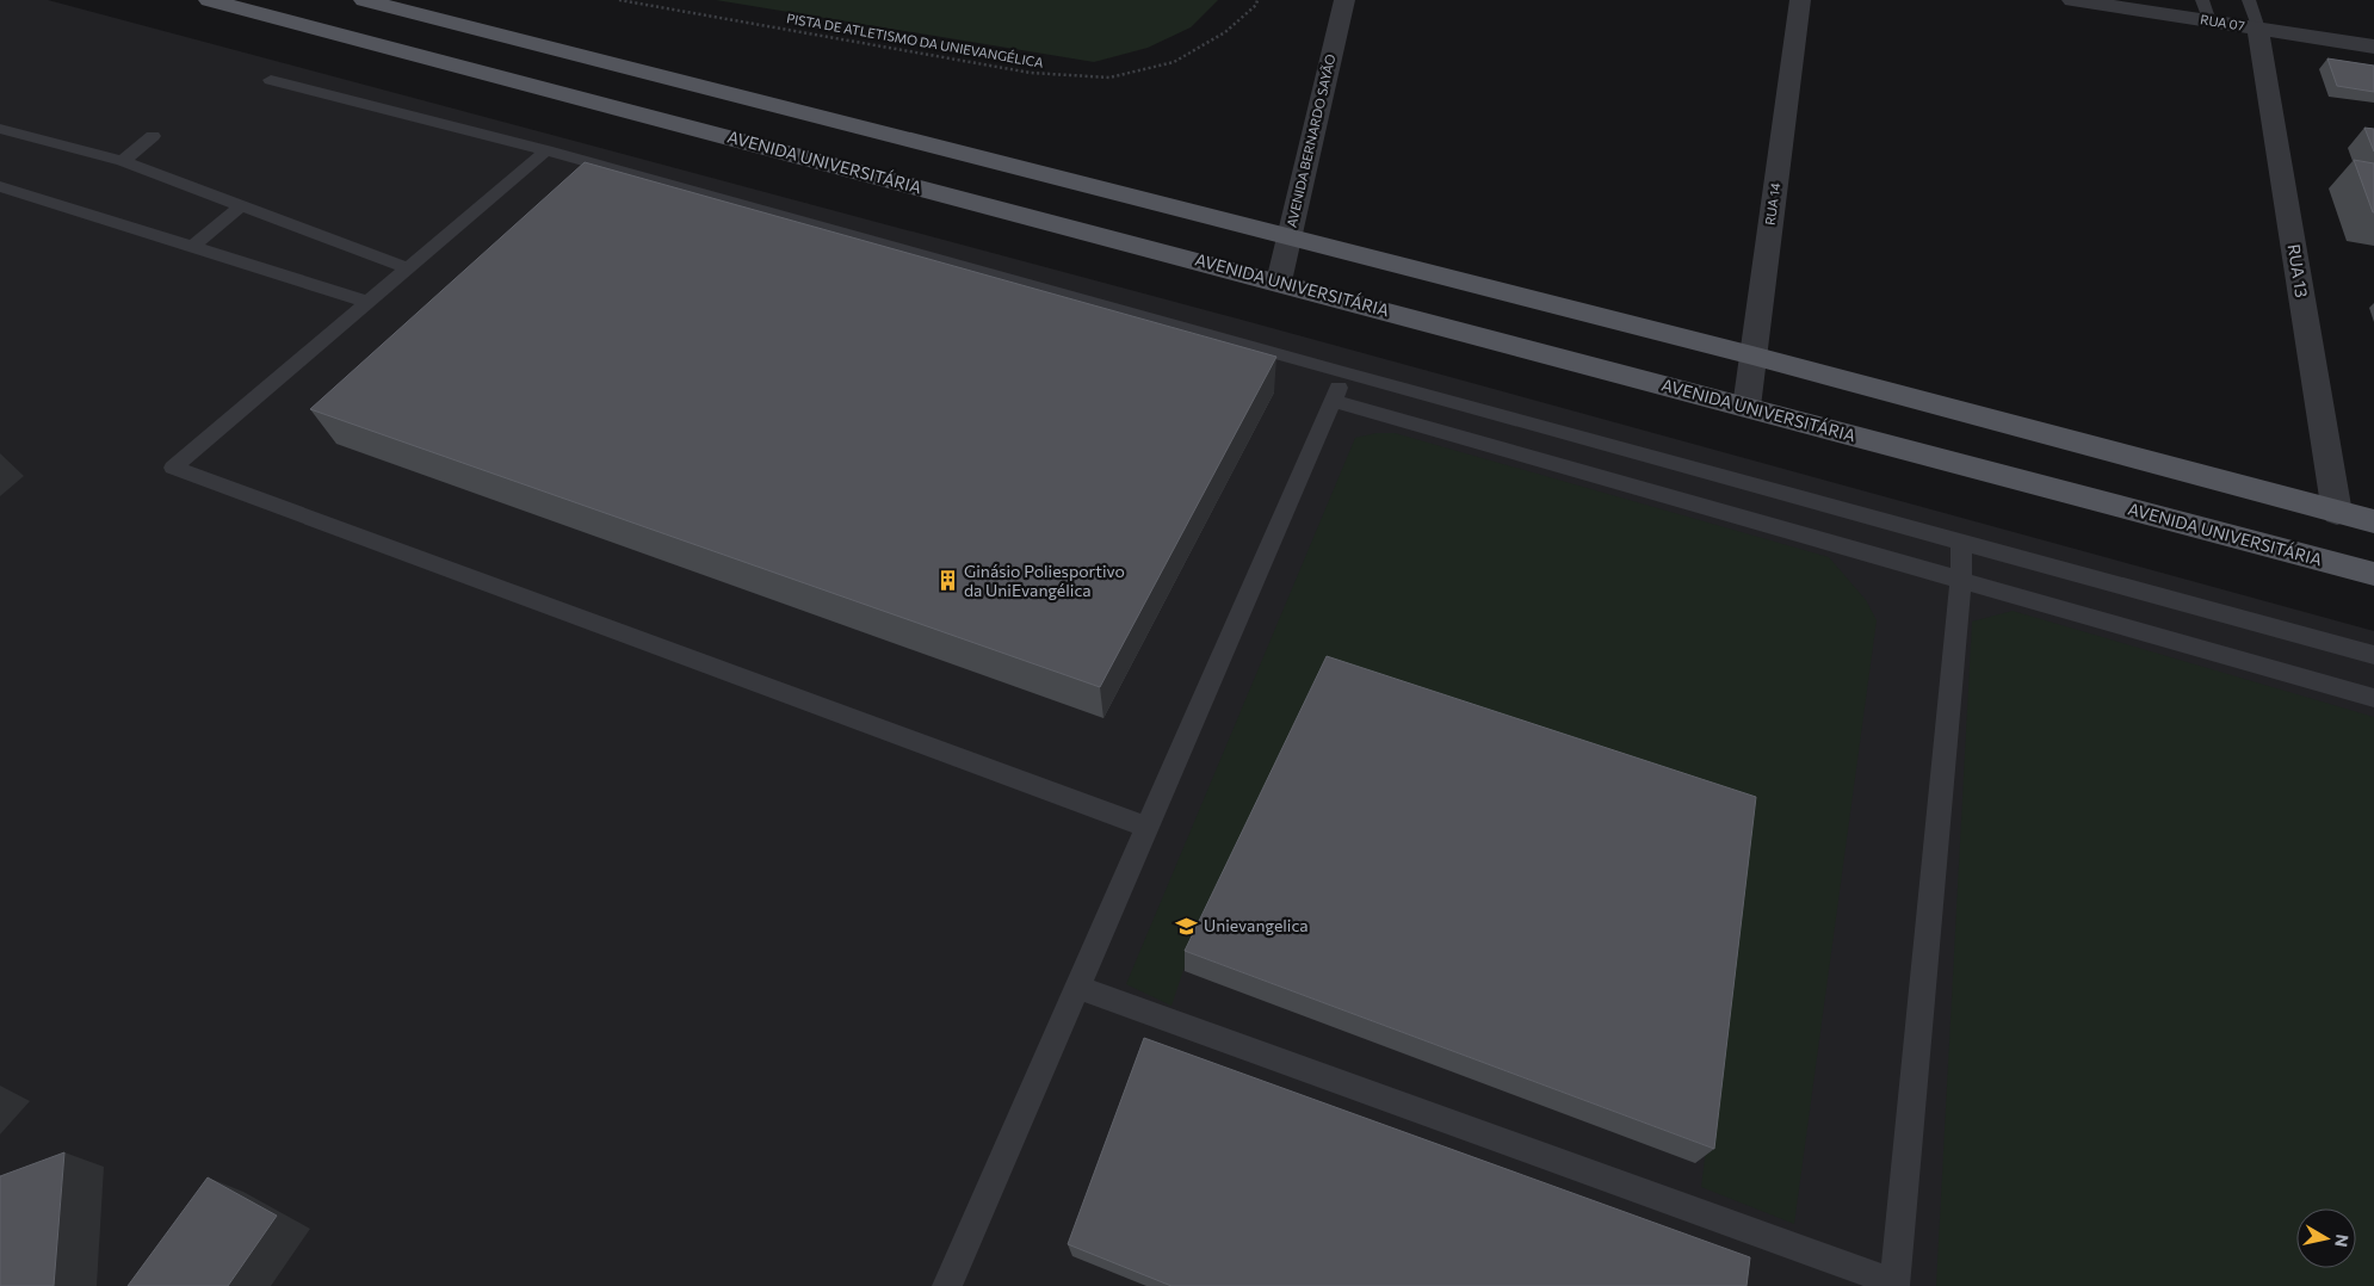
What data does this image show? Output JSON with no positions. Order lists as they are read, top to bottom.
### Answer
{
  "streets": {
    "main road": ["AVENIDA UNIVERSITÁRIA"],
    "street": [
      "RUA 07",
      "AVENIDA BERNARDO SAYÃO",
      "RUA 14",
      "RUA 13"
    ],
    "path": ["PISTA DE ATLETISMO DA UNIEVANGÉLICA"]
  },
  "crossings": [
    ["RUA 07", "RUA 13"],
    ["AVENIDA BERNARDO SAYÃO", "AVENIDA UNIVERSITÁRIA"],
    ["AVENIDA UNIVERSITÁRIA", "RUA 14"]
  ],
  "places": {
    "building": ["Ginásio Poliesportivo da UniEvangélica"],
    "school or university": ["Unievangelica"]
  },
  "north": "right"
}
